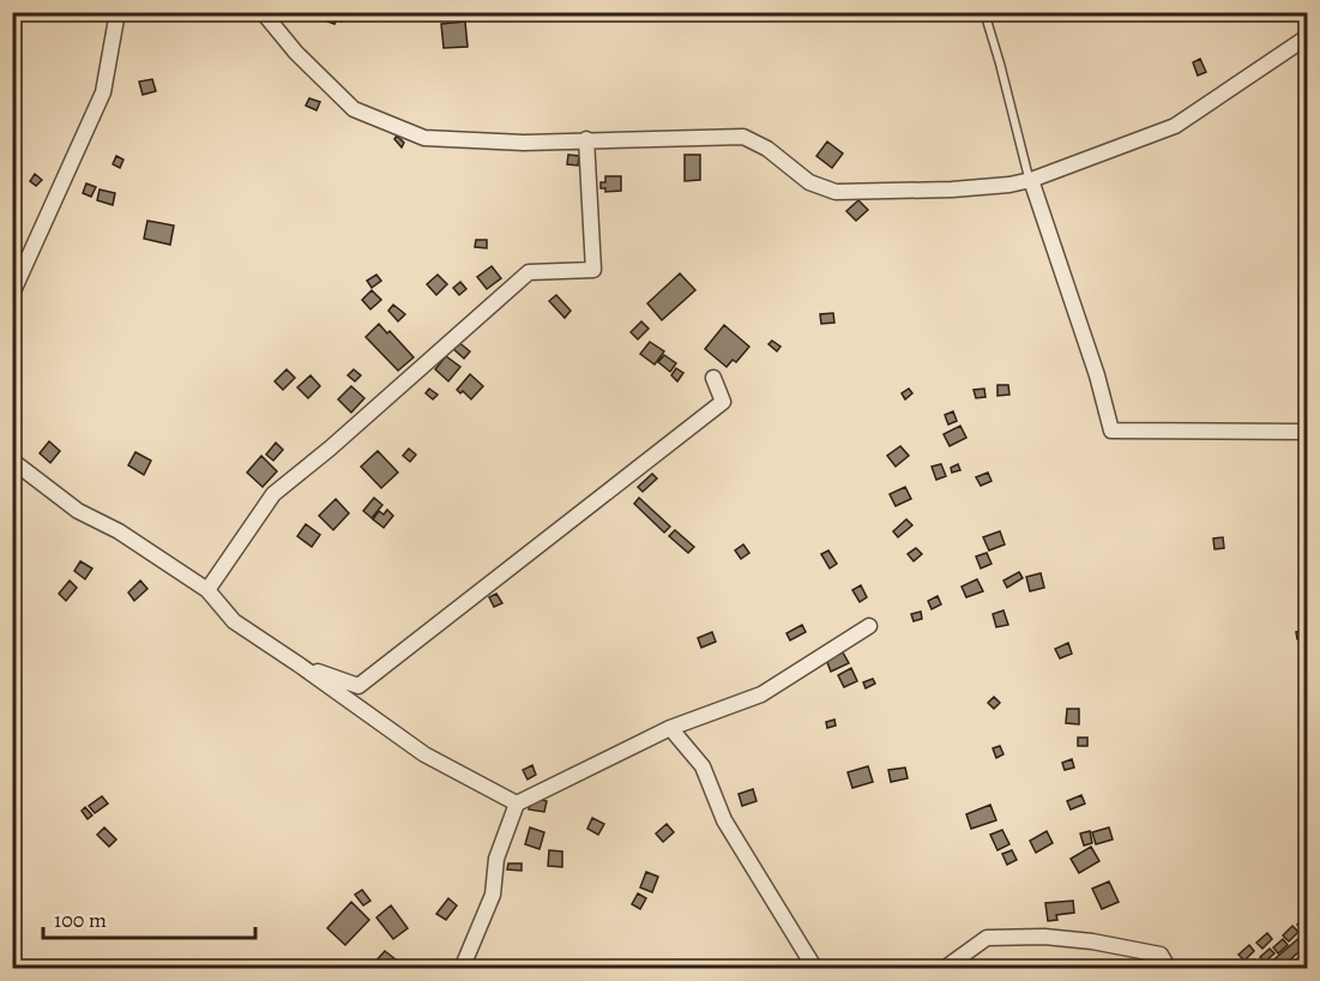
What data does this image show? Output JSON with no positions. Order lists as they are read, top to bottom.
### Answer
{
  "scale_bar": "100 m"
}
